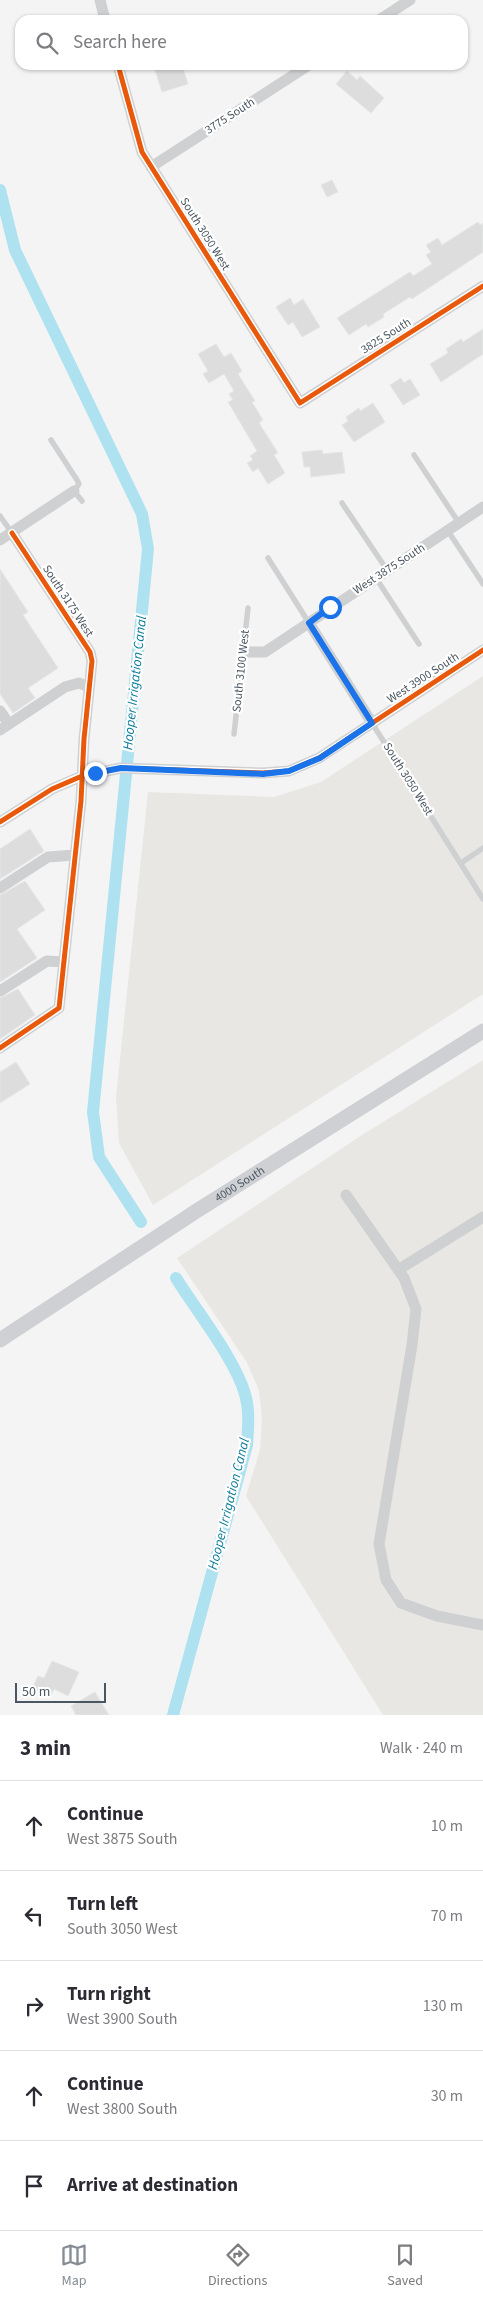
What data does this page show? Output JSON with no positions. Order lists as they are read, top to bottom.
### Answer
{
  "streets": {
    "main road": ["4000 South"],
    "street": [
      "3775 South",
      "South 3050 West",
      "3825 South",
      "West 3875 South",
      "South 3175 West",
      "West 3900 South"
    ],
    "lane": ["South 3100 West"]
  },
  "crossings": [
    ["3775 South", "South 3050 West"],
    ["South 3050 West", "3825 South"],
    ["South 3050 West", "West 3875 South"],
    ["South 3050 West", "West 3900 South"],
    ["West 3875 South", "South 3100 West"],
    ["South 3175 West", "West 3900 South"]
  ],
  "water": ["Hooper Irrigation Canal"],
  "scale_bar": "50 m",
  "page": {
    "search": "Search here",
    "scale": "50 m",
    "heading": ["3 min", "Walk · 240 m"],
    "list": [
      ["Continue", "West 3875 South", "10 m"],
      ["Turn left", "South 3050 West", "70 m"],
      ["Turn right", "West 3900 South", "130 m"],
      ["Continue", "West 3800 South", "30 m"],
      "Arrive at destination"
    ],
    "nav": ["Map", "Directions", "Saved"]
  }
}
